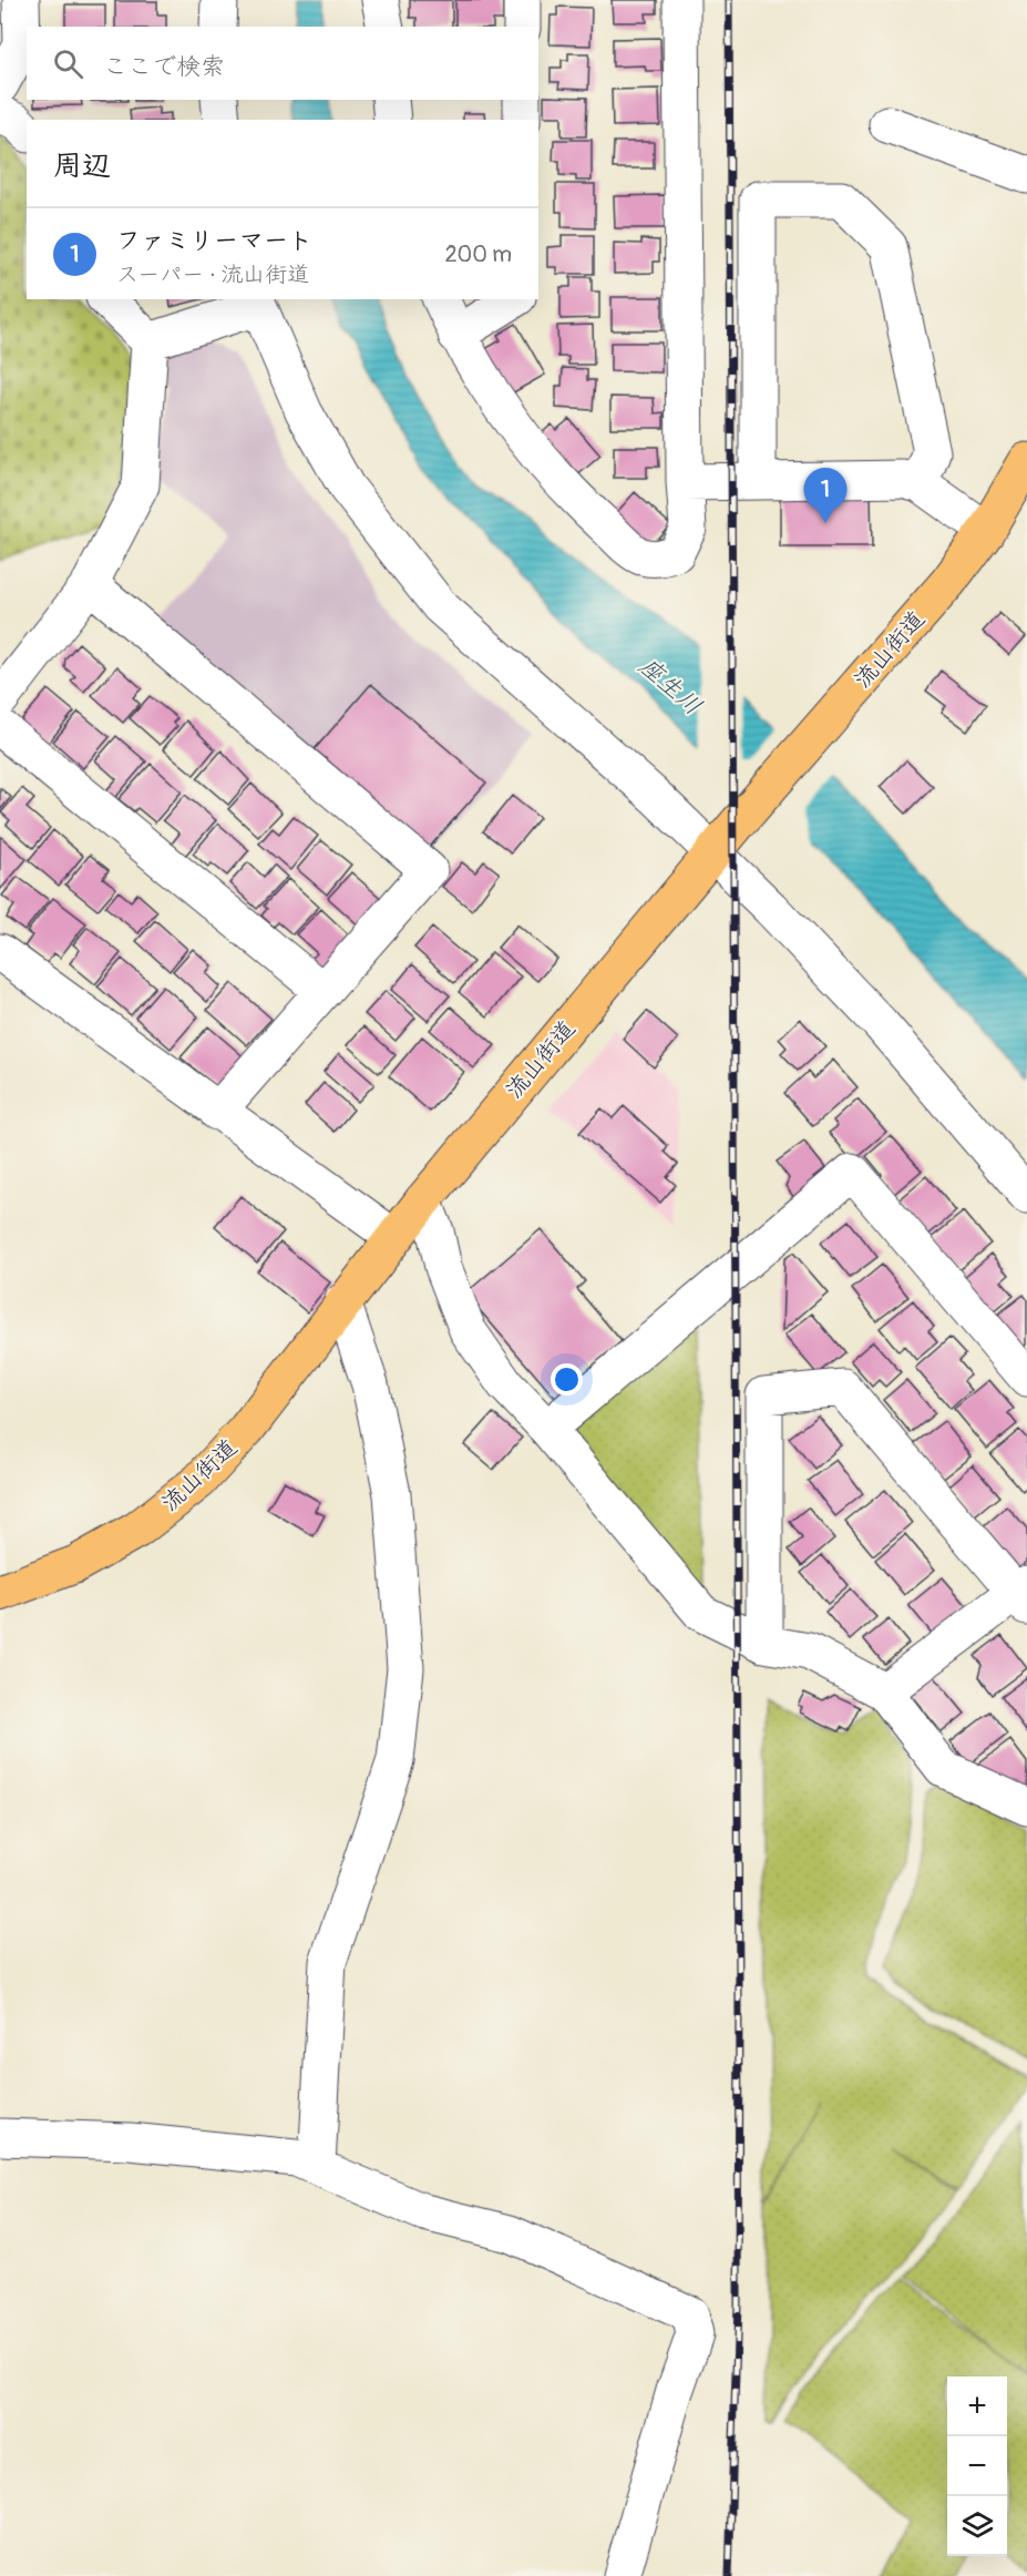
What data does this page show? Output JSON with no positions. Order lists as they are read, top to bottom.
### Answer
{
  "streets": {
    "main road": ["流山街道"]
  },
  "water": ["座生川"],
  "page": {
    "search": "ここで検索",
    "heading": "周辺",
    "list": [
      {
        "mark": "1",
        "name": "ファミリーマート",
        "note": "スーパー · 流山街道",
        "value": "200 m"
      }
    ],
    "pins": "1",
    "map_buttons": ["+", "−"]
  }
}
